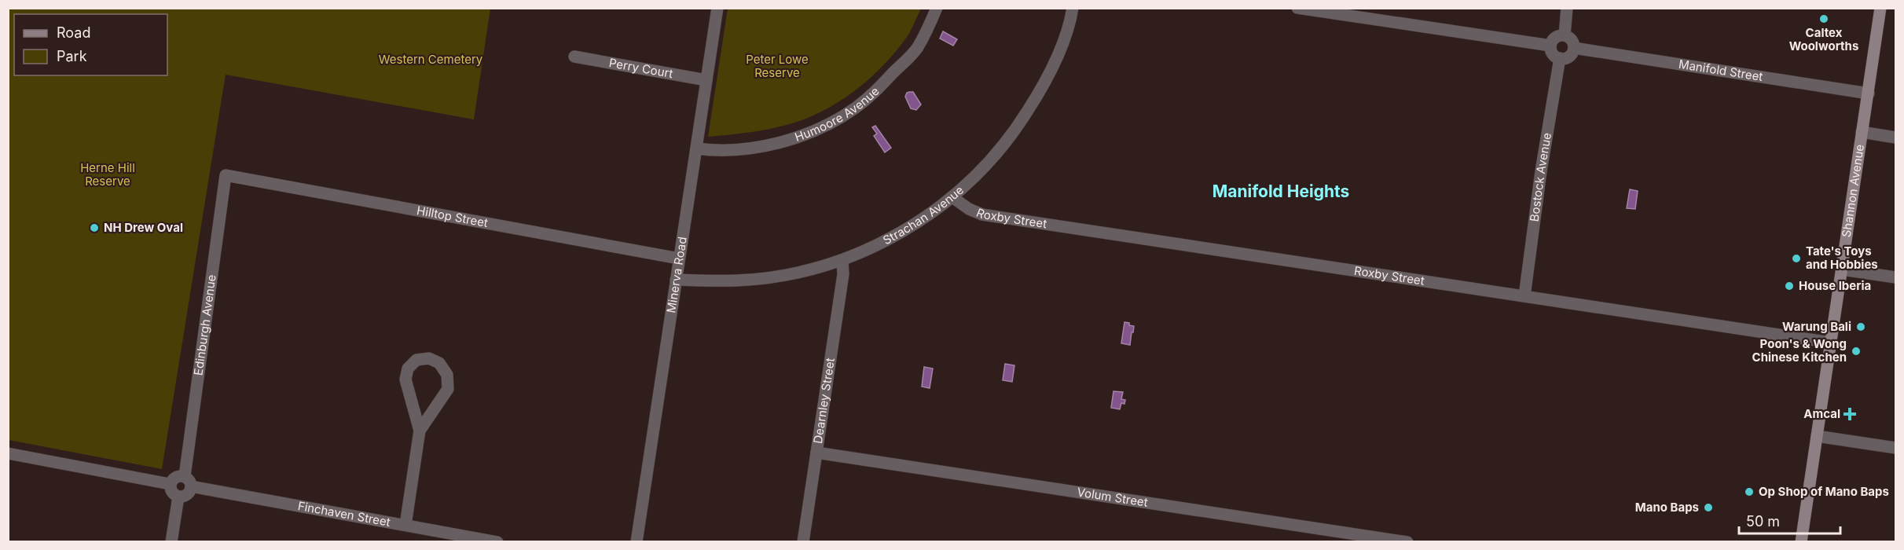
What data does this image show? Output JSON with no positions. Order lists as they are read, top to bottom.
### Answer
{
  "streets": {
    "main road": ["Shannon Avenue"],
    "street": [
      "Perry Court",
      "Manifold Street",
      "Humoore Avenue",
      "Bostock Avenue",
      "Strachan Avenue",
      "Hilltop Street",
      "Roxby Street",
      "Minerva Road",
      "Edinburgh Avenue",
      "Dearnley Street",
      "Volum Street",
      "Finchaven Street"
    ]
  },
  "crossings": [
    ["Perry Court", "Minerva Road"],
    ["Manifold Street", "Bostock Avenue"],
    ["Manifold Street", "Shannon Avenue"],
    ["Humoore Avenue", "Minerva Road"],
    ["Bostock Avenue", "Roxby Street"],
    ["Shannon Avenue", "Roxby Street"],
    ["Strachan Avenue", "Roxby Street"],
    ["Strachan Avenue", "Minerva Road"],
    ["Strachan Avenue", "Dearnley Street"],
    ["Hilltop Street", "Minerva Road"],
    ["Hilltop Street", "Edinburgh Avenue"],
    ["Edinburgh Avenue", "Finchaven Street"],
    ["Dearnley Street", "Volum Street"]
  ],
  "districts": ["Manifold Heights"],
  "parks": ["Western Cemetery", "Peter Lowe Reserve", "Herne Hill Reserve"],
  "places": {
    "other": [
      "Caltex Woolworths",
      "NH Drew Oval",
      "Tate's Toys and Hobbies",
      "House Iberia",
      "Warung Bali",
      "Poon's & Wong Chinese Kitchen",
      "Op Shop of Mano Baps",
      "Mano Baps"
    ],
    "health": ["Amcal"]
  },
  "legend": ["Road", "Park"],
  "scale_bar": "50 m"
}
